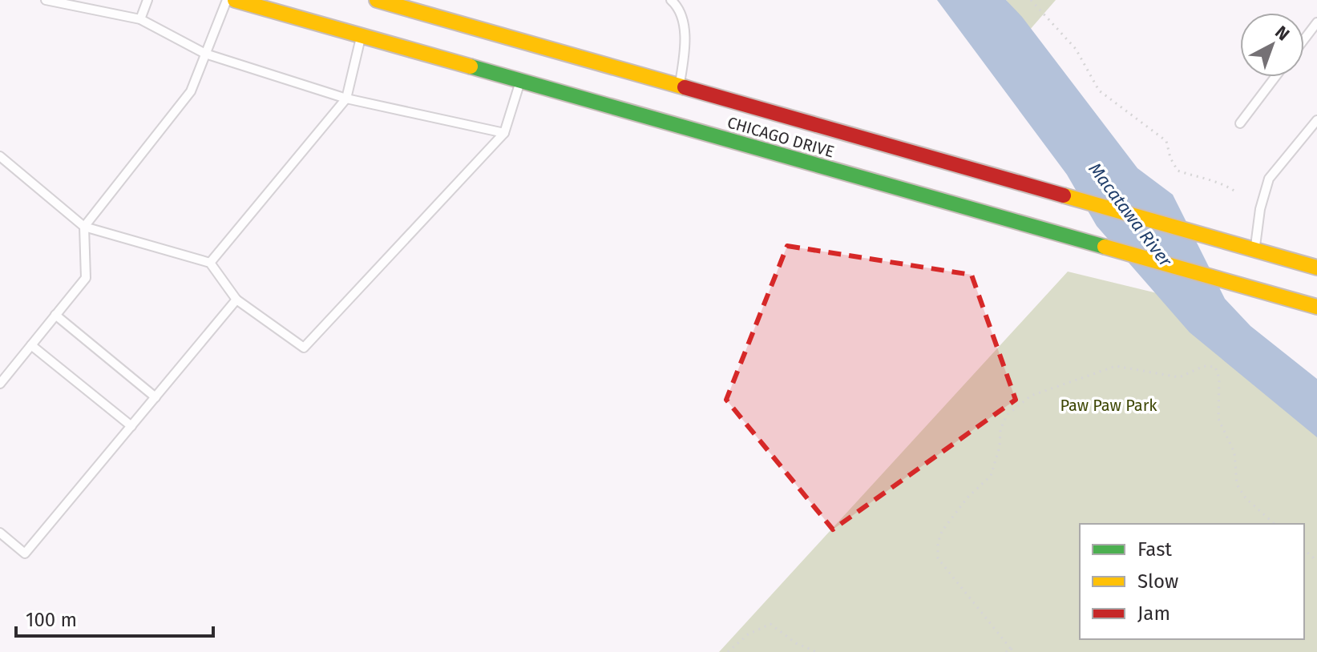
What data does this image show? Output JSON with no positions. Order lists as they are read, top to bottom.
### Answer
{
  "streets": {
    "main road": ["CHICAGO DRIVE"]
  },
  "water": ["Macatawa River"],
  "parks": ["Paw Paw Park"],
  "legend": ["Fast", "Slow", "Jam"],
  "scale_bar": "100 m",
  "north": "top right"
}
